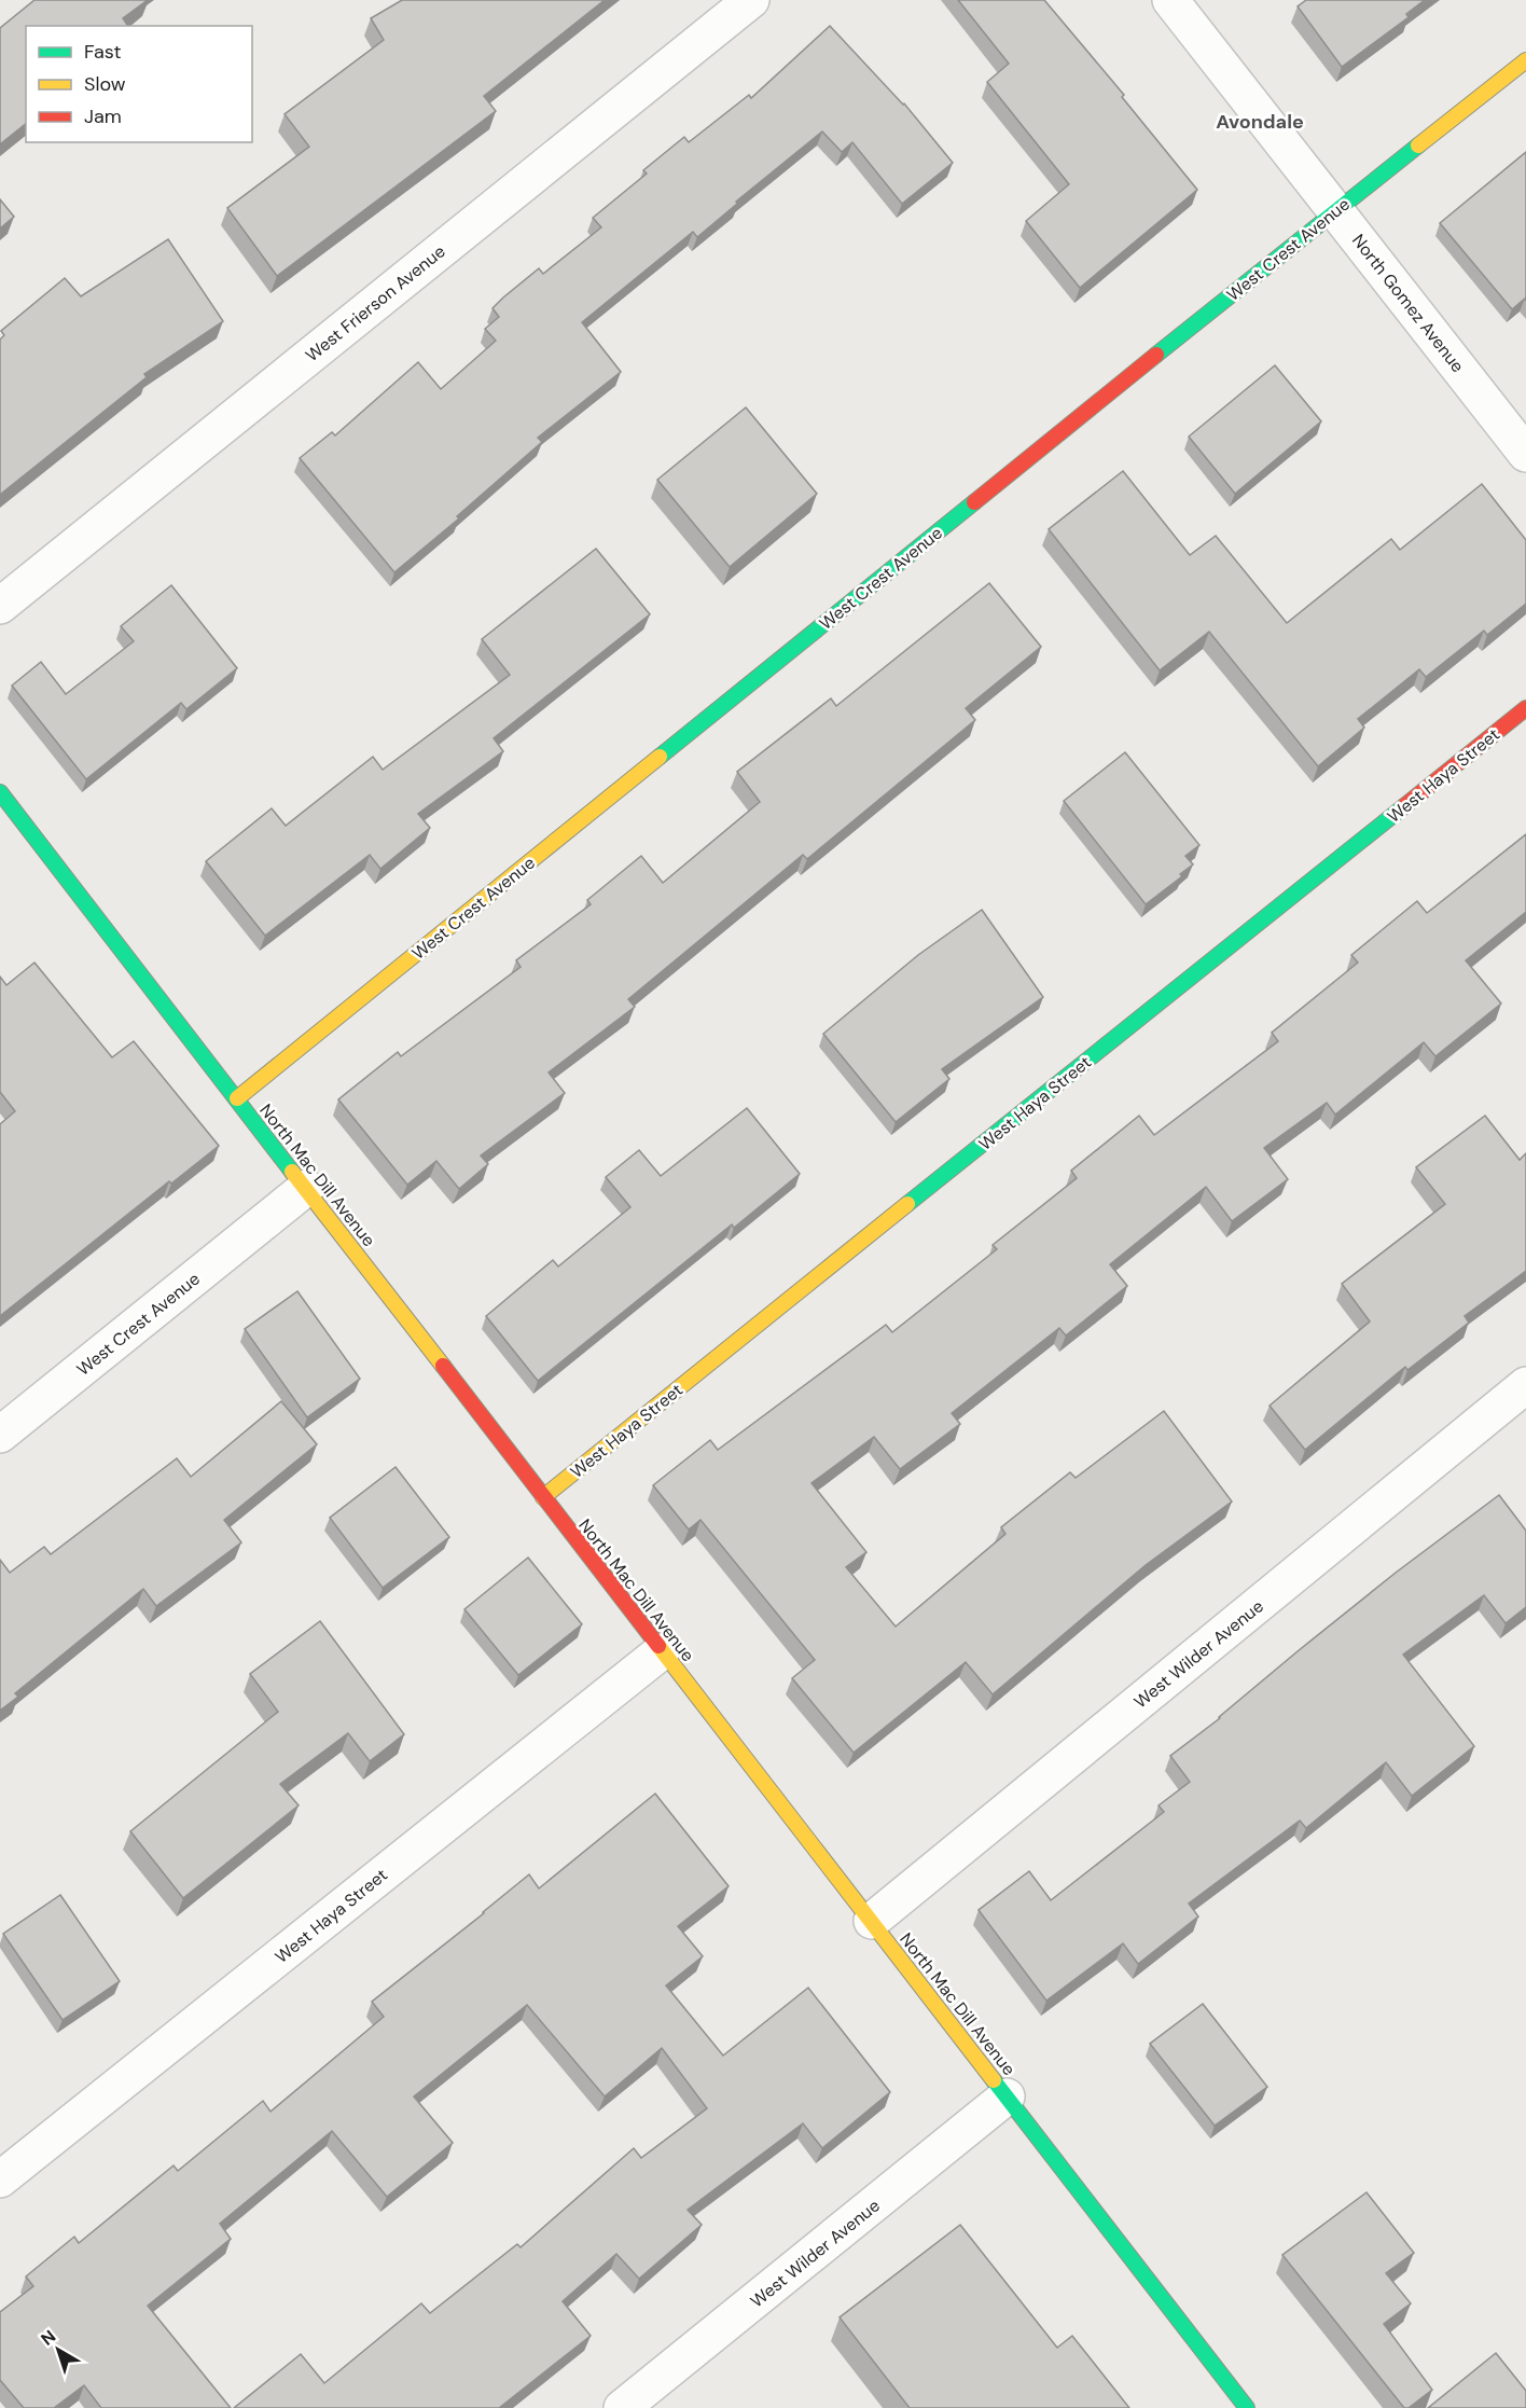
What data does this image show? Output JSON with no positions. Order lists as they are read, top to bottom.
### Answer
{
  "streets": {
    "street": [
      "West Crest Avenue",
      "West Frierson Avenue",
      "North Gomez Avenue",
      "West Haya Street",
      "North Mac Dill Avenue",
      "West Wilder Avenue"
    ]
  },
  "crossings": [
    ["West Crest Avenue", "North Gomez Avenue"],
    ["West Crest Avenue", "North Mac Dill Avenue"],
    ["West Haya Street", "North Mac Dill Avenue"],
    ["North Mac Dill Avenue", "West Wilder Avenue"]
  ],
  "districts": ["Avondale"],
  "legend": ["Fast", "Slow", "Jam"],
  "north": "top left"
}
